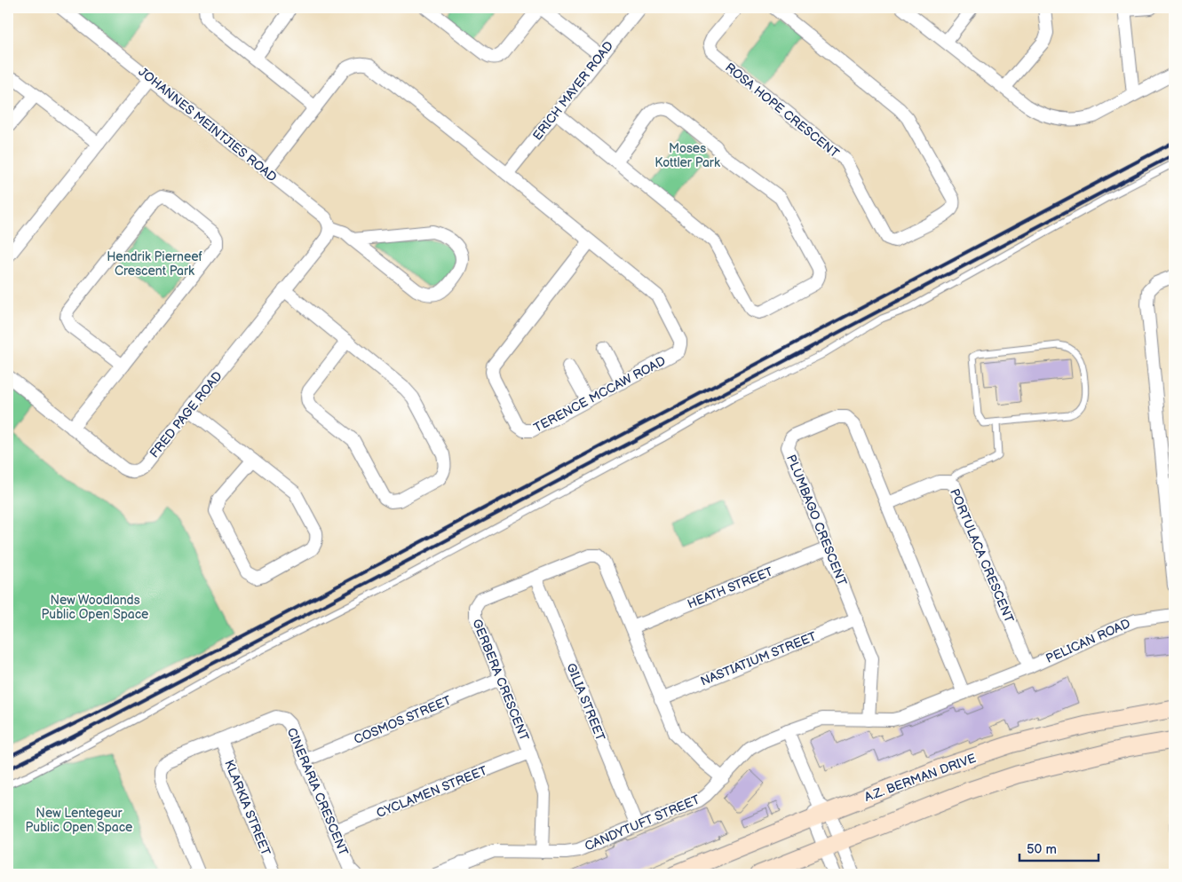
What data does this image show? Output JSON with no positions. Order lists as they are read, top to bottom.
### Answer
{
  "streets": {
    "main road": ["A.Z. BERMAN DRIVE"],
    "street": [
      "ERICH MAYER ROAD",
      "ROSA HOPE CRESCENT",
      "JOHANNES MEINTJIES ROAD",
      "TERENCE MCCAW ROAD",
      "FRED PAGE ROAD",
      "PLUMBAGO CRESCENT",
      "PORTULACA CRESCENT",
      "HEATH STREET",
      "PELICAN ROAD",
      "NASTIATIUM STREET",
      "GERBERA CRESCENT",
      "GILIA STREET",
      "COSMOS STREET",
      "CINERARIA CRESCENT",
      "CYCLAMEN STREET",
      "KLARKIA STREET",
      "CANDYTUFT STREET"
    ]
  },
  "crossings": [
    ["ERICH MAYER ROAD", "TERENCE MCCAW ROAD"],
    ["JOHANNES MEINTJIES ROAD", "TERENCE MCCAW ROAD"],
    ["JOHANNES MEINTJIES ROAD", "FRED PAGE ROAD"],
    ["PLUMBAGO CRESCENT", "PORTULACA CRESCENT"],
    ["PLUMBAGO CRESCENT", "HEATH STREET"],
    ["PLUMBAGO CRESCENT", "NASTIATIUM STREET"],
    ["PLUMBAGO CRESCENT", "CANDYTUFT STREET"],
    ["PORTULACA CRESCENT", "PELICAN ROAD"],
    ["PORTULACA CRESCENT", "CANDYTUFT STREET"],
    ["HEATH STREET", "GERBERA CRESCENT"],
    ["PELICAN ROAD", "CANDYTUFT STREET"],
    ["NASTIATIUM STREET", "GERBERA CRESCENT"],
    ["GERBERA CRESCENT", "GILIA STREET"],
    ["GERBERA CRESCENT", "COSMOS STREET"],
    ["GERBERA CRESCENT", "CYCLAMEN STREET"],
    ["GERBERA CRESCENT", "CANDYTUFT STREET"],
    ["GILIA STREET", "CANDYTUFT STREET"],
    ["COSMOS STREET", "CINERARIA CRESCENT"],
    ["CINERARIA CRESCENT", "CYCLAMEN STREET"],
    ["CINERARIA CRESCENT", "KLARKIA STREET"]
  ],
  "parks": [
    "Moses Kottler Park",
    "Hendrik Pierneef Crescent Park",
    "New Woodlands Public Open Space",
    "New Lentegeur Public Open Space"
  ],
  "scale_bar": "50 m"
}
